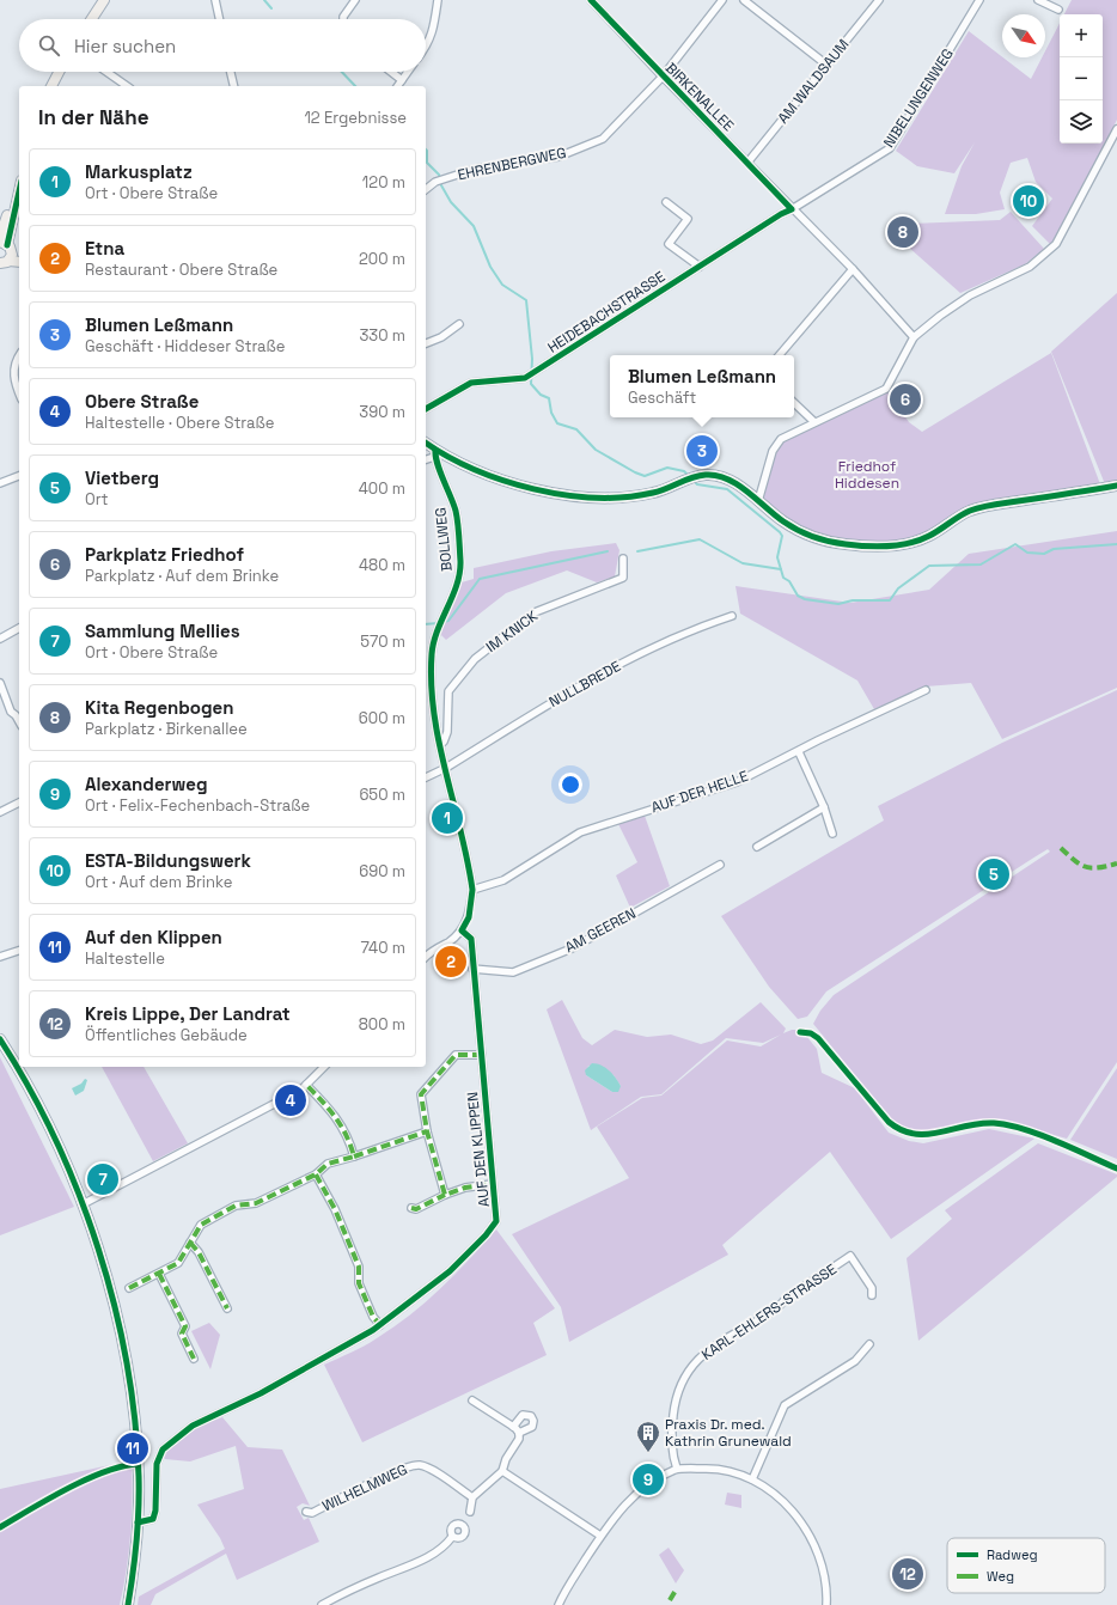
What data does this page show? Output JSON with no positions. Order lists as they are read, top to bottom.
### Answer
{
  "streets": {
    "street": [
      "AM WALDSAUM",
      "BIRKENALLEE",
      "NIBELUNGENWEG",
      "EHRENBERGWEG",
      "HEIDEBACHSTRASSE",
      "BOLLWEG",
      "IM KNICK",
      "NULLBREDE",
      "AUF DER HELLE",
      "AM GEEREN",
      "AUF DEN KLIPPEN",
      "KARL-EHLERS-STRASSE",
      "WILHELMWEG"
    ]
  },
  "crossings": [
    ["AM WALDSAUM", "BIRKENALLEE"],
    ["BIRKENALLEE", "NIBELUNGENWEG"],
    ["BIRKENALLEE", "EHRENBERGWEG"],
    ["BIRKENALLEE", "HEIDEBACHSTRASSE"],
    ["NIBELUNGENWEG", "HEIDEBACHSTRASSE"],
    ["BOLLWEG", "IM KNICK"],
    ["BOLLWEG", "NULLBREDE"],
    ["BOLLWEG", "AUF DER HELLE"],
    ["BOLLWEG", "AUF DEN KLIPPEN"],
    ["AM GEEREN", "AUF DEN KLIPPEN"]
  ],
  "parks": ["Friedhof Hiddesen"],
  "places": {
    "building": ["Praxis Dr. med. Kathrin Grunewald"]
  },
  "legend": ["Radweg", "Weg"],
  "north": "bottom right",
  "page": {
    "map_buttons": ["+", "−"],
    "search": "Hier suchen",
    "heading": ["In der Nähe", "12 Ergebnisse"],
    "list": [
      {
        "mark": "1",
        "name": "Markusplatz",
        "note": "Ort · Obere Straße",
        "value": "120 m"
      },
      {
        "mark": "2",
        "name": "Etna",
        "note": "Restaurant · Obere Straße",
        "value": "200 m"
      },
      {
        "mark": "3",
        "name": "Blumen Leßmann",
        "note": "Geschäft · Hiddeser Straße",
        "value": "330 m"
      },
      {
        "mark": "4",
        "name": "Obere Straße",
        "note": "Haltestelle · Obere Straße",
        "value": "390 m"
      },
      {
        "mark": "5",
        "name": "Vietberg",
        "note": "Ort",
        "value": "400 m"
      },
      {
        "mark": "6",
        "name": "Parkplatz Friedhof",
        "note": "Parkplatz · Auf dem Brinke",
        "value": "480 m"
      },
      {
        "mark": "7",
        "name": "Sammlung Mellies",
        "note": "Ort · Obere Straße",
        "value": "570 m"
      },
      {
        "mark": "8",
        "name": "Kita Regenbogen",
        "note": "Parkplatz · Birkenallee",
        "value": "600 m"
      },
      {
        "mark": "9",
        "name": "Alexanderweg",
        "note": "Ort · Felix-Fechenbach-Straße",
        "value": "650 m"
      },
      {
        "mark": "10",
        "name": "ESTA-Bildungswerk",
        "note": "Ort · Auf dem Brinke",
        "value": "690 m"
      },
      {
        "mark": "11",
        "name": "Auf den Klippen",
        "note": "Haltestelle",
        "value": "740 m"
      },
      {
        "mark": "12",
        "name": "Kreis Lippe, Der Landrat",
        "note": "Öffentliches Gebäude",
        "value": "800 m"
      }
    ],
    "pins": [
      "10",
      "8",
      "6",
      "3",
      "1",
      "5",
      "2",
      "4",
      "7",
      "11",
      "9",
      "12"
    ],
    "popup": ["Blumen Leßmann", "Geschäft"]
  }
}
